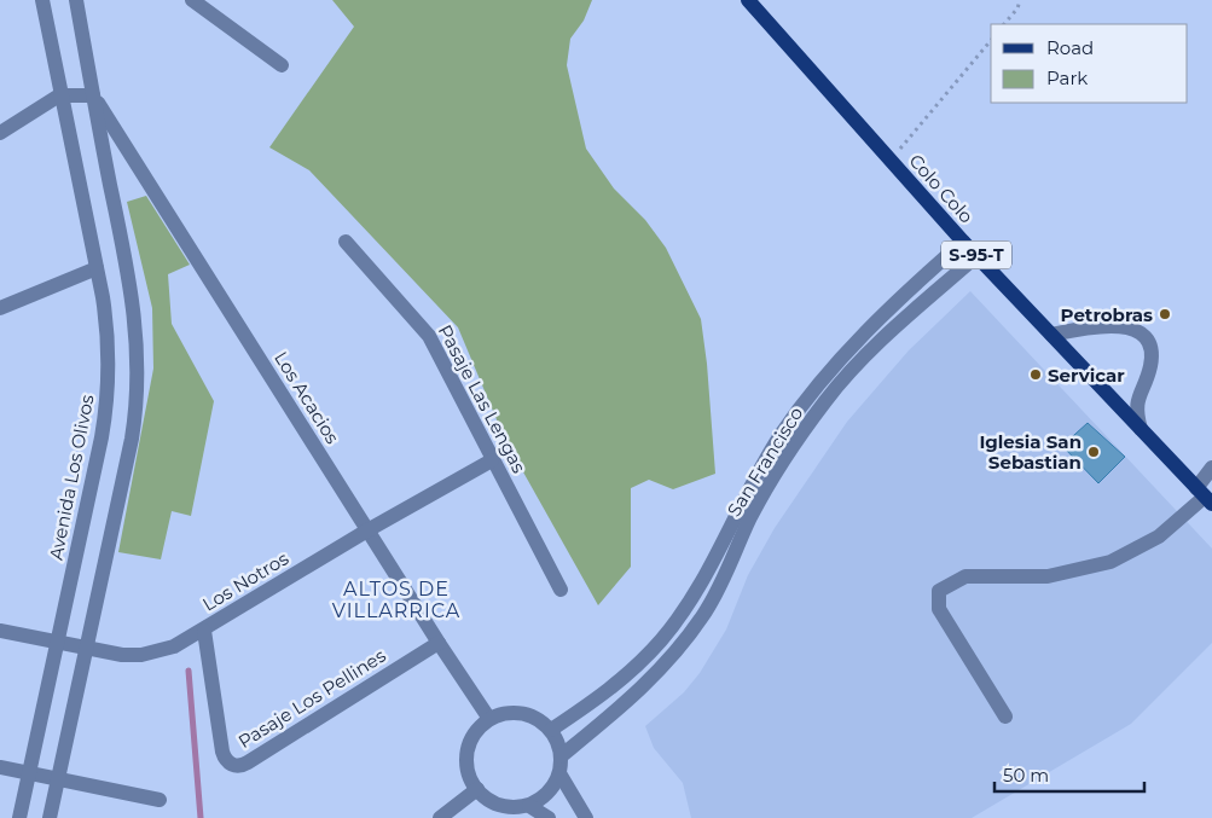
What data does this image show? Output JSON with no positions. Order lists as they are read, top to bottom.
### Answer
{
  "streets": {
    "main road": ["Colo Colo", "S-95-T"],
    "street": [
      "Los Acacios",
      "Pasaje Las Lengas",
      "San Francisco",
      "Avenida Los Olivos",
      "Los Notros",
      "Pasaje Los Pellines"
    ]
  },
  "crossings": [
    ["Colo Colo", "San Francisco"],
    ["Los Acacios", "San Francisco"],
    ["Los Acacios", "Los Notros"],
    ["Los Acacios", "Pasaje Los Pellines"],
    ["Pasaje Las Lengas", "Los Notros"],
    ["Avenida Los Olivos", "Los Notros"],
    ["Los Notros", "Pasaje Los Pellines"]
  ],
  "districts": ["ALTOS DE VILLARRICA"],
  "places": ["Petrobras", "Servicar", "Iglesia San Sebastian"],
  "legend": ["Road", "Park"],
  "scale_bar": "50 m"
}
